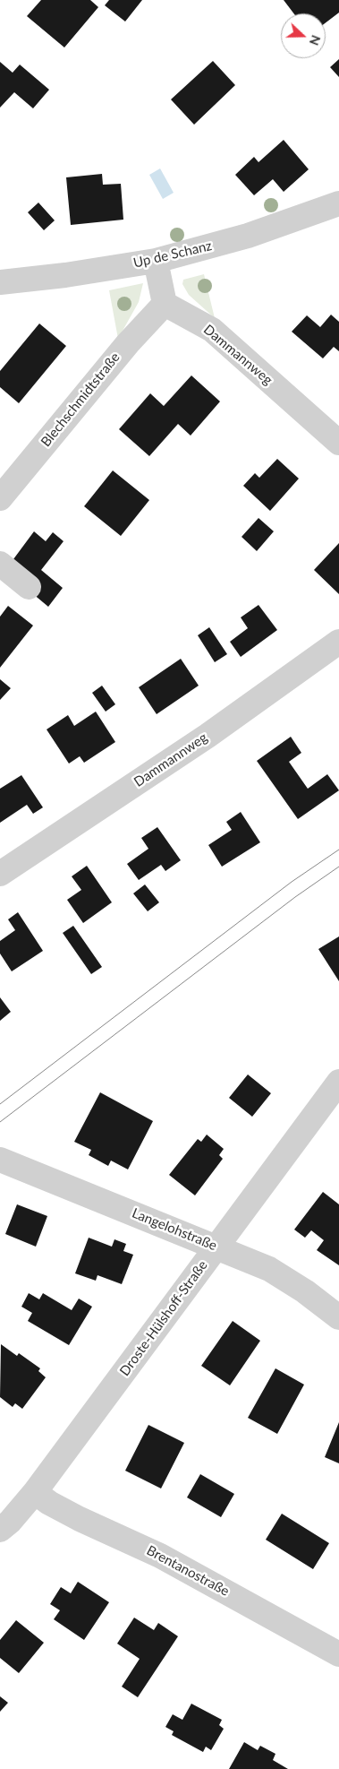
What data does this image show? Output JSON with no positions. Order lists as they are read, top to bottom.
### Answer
{
  "streets": {
    "street": [
      "Up de Schanz",
      "Dammannweg",
      "Blechschmidtstraße",
      "Langelohstraße",
      "Droste-Hülshoff-Straße",
      "Brentanostraße"
    ]
  },
  "crossings": [
    ["Dammannweg", "Blechschmidtstraße"],
    ["Langelohstraße", "Droste-Hülshoff-Straße"],
    ["Droste-Hülshoff-Straße", "Brentanostraße"]
  ],
  "north": "right"
}
